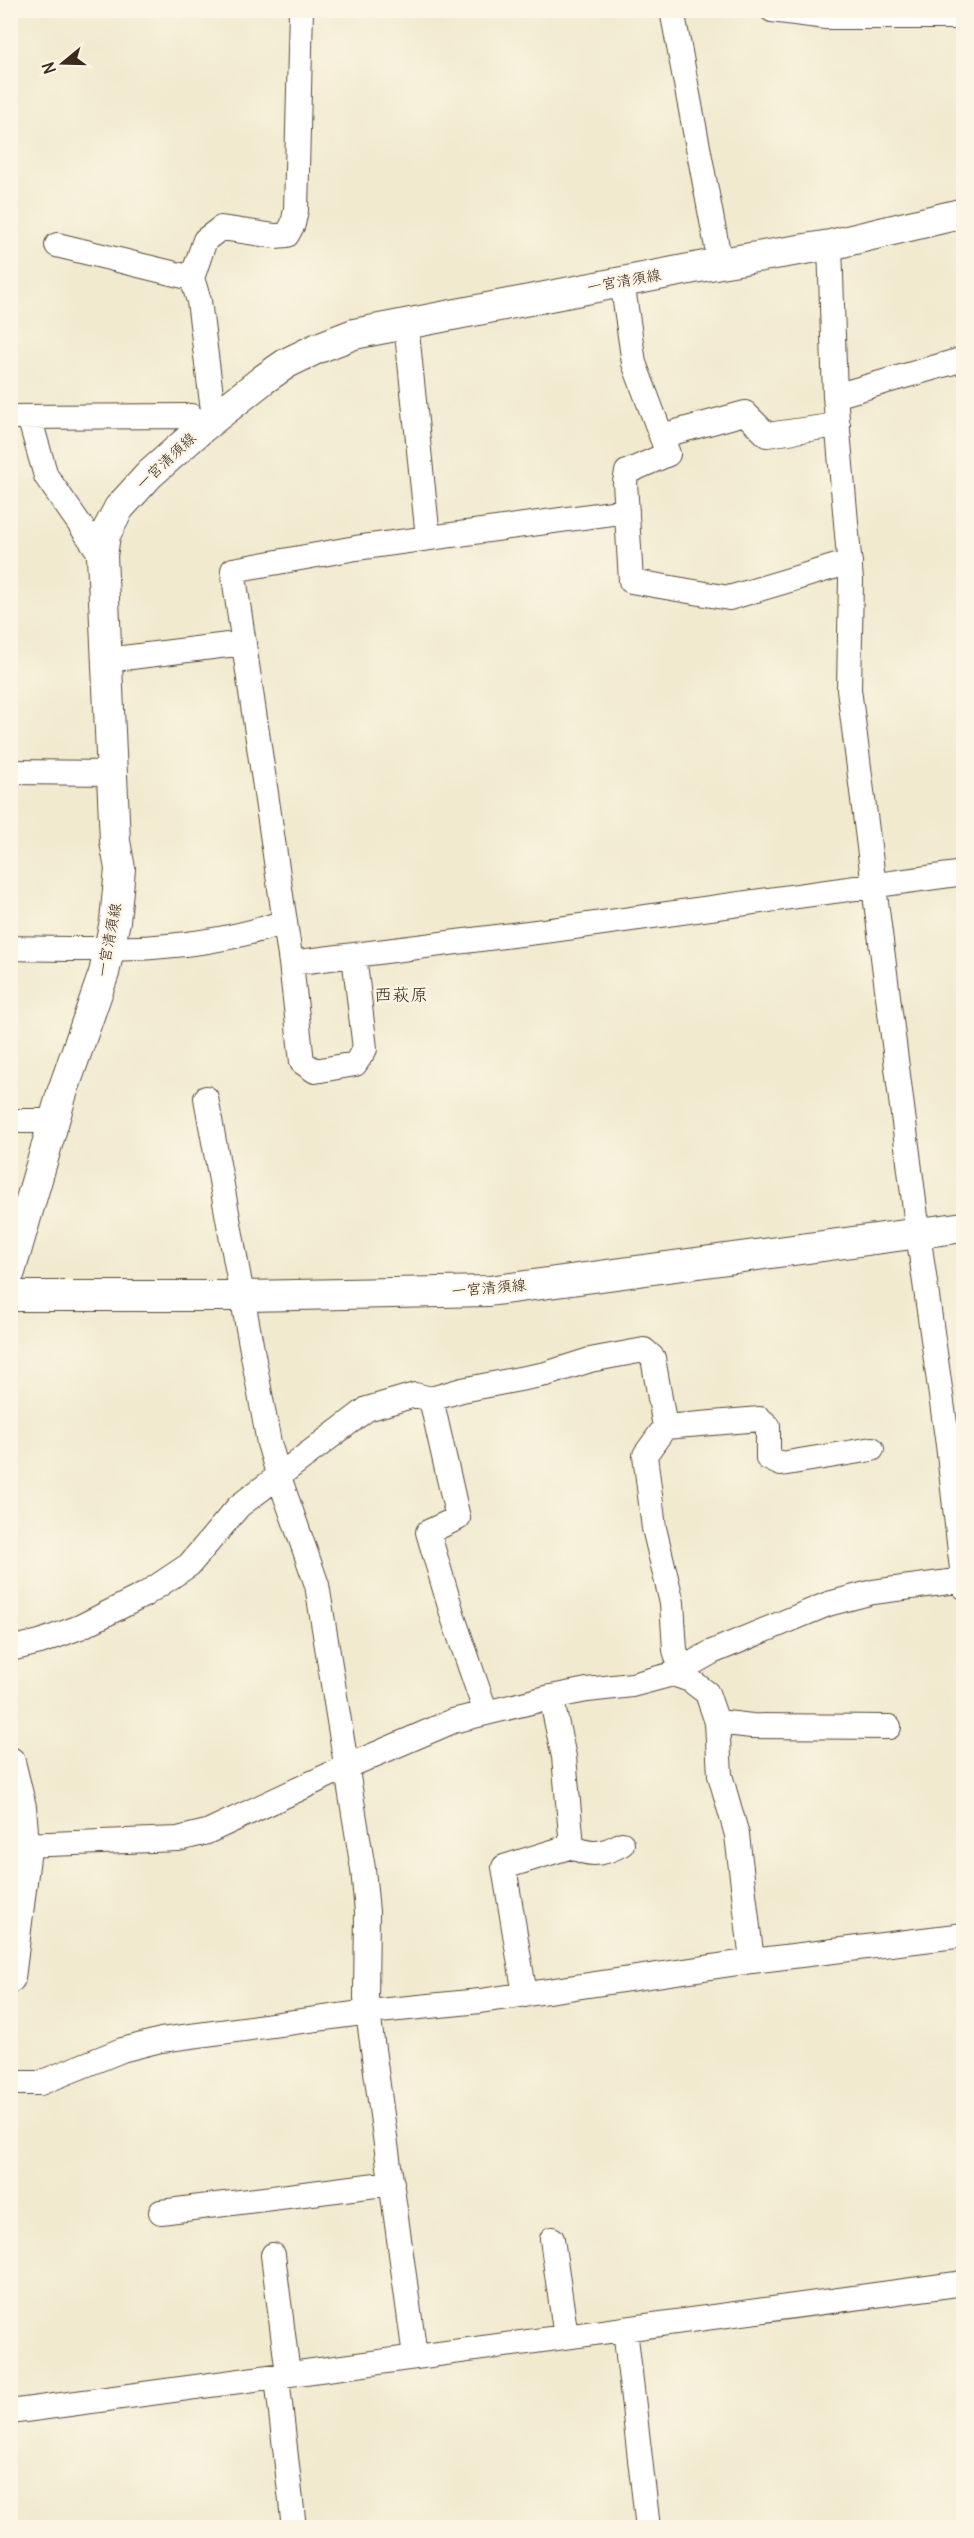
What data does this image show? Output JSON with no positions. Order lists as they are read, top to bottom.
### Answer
{
  "streets": {
    "main road": ["一宮清須線"]
  },
  "districts": ["西萩原"],
  "north": "left"
}
